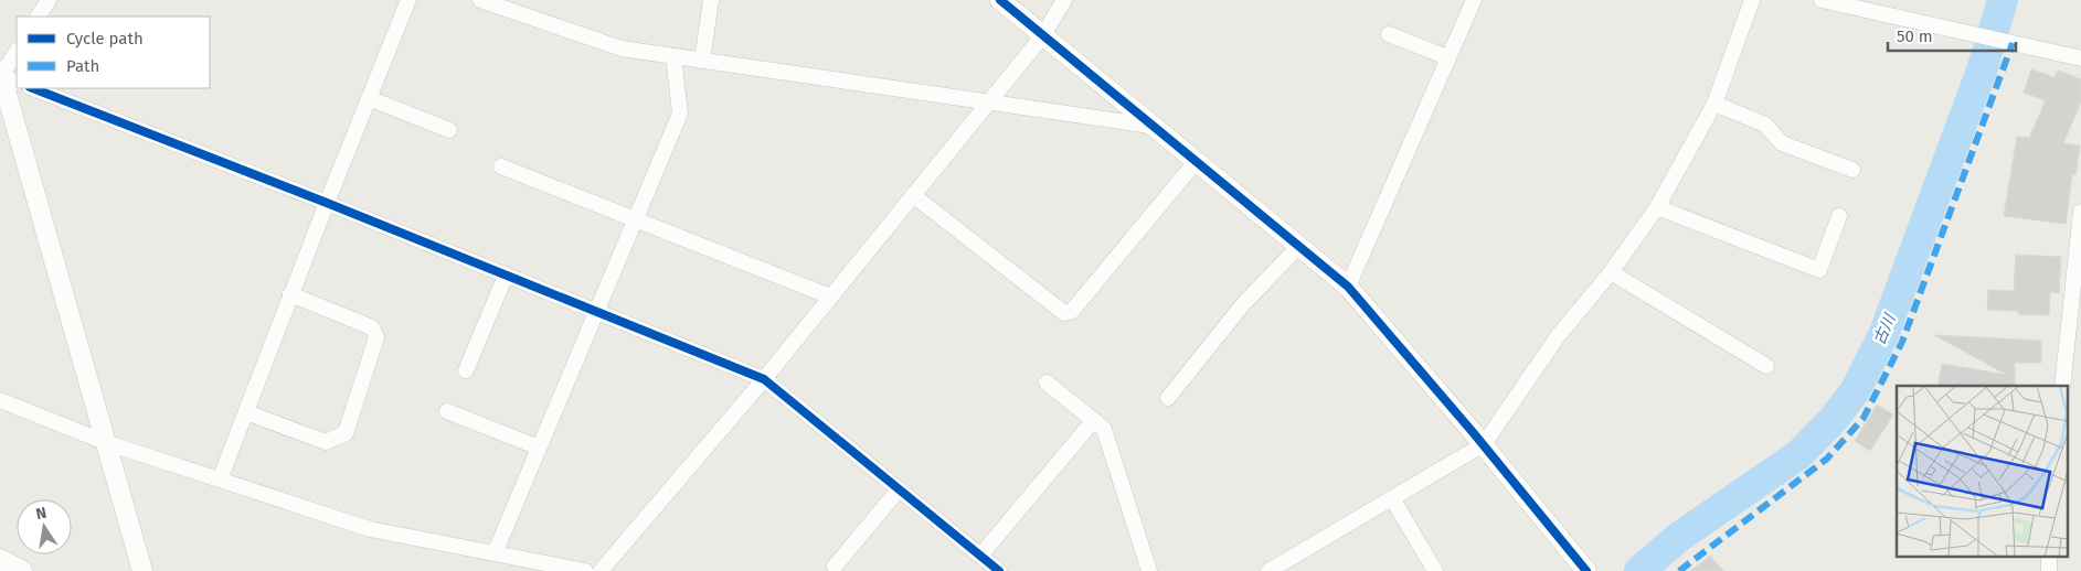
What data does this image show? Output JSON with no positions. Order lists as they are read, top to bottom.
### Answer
{
  "water": ["古川"],
  "legend": ["Cycle path", "Path"],
  "scale_bar": "50 m",
  "north": "top"
}
